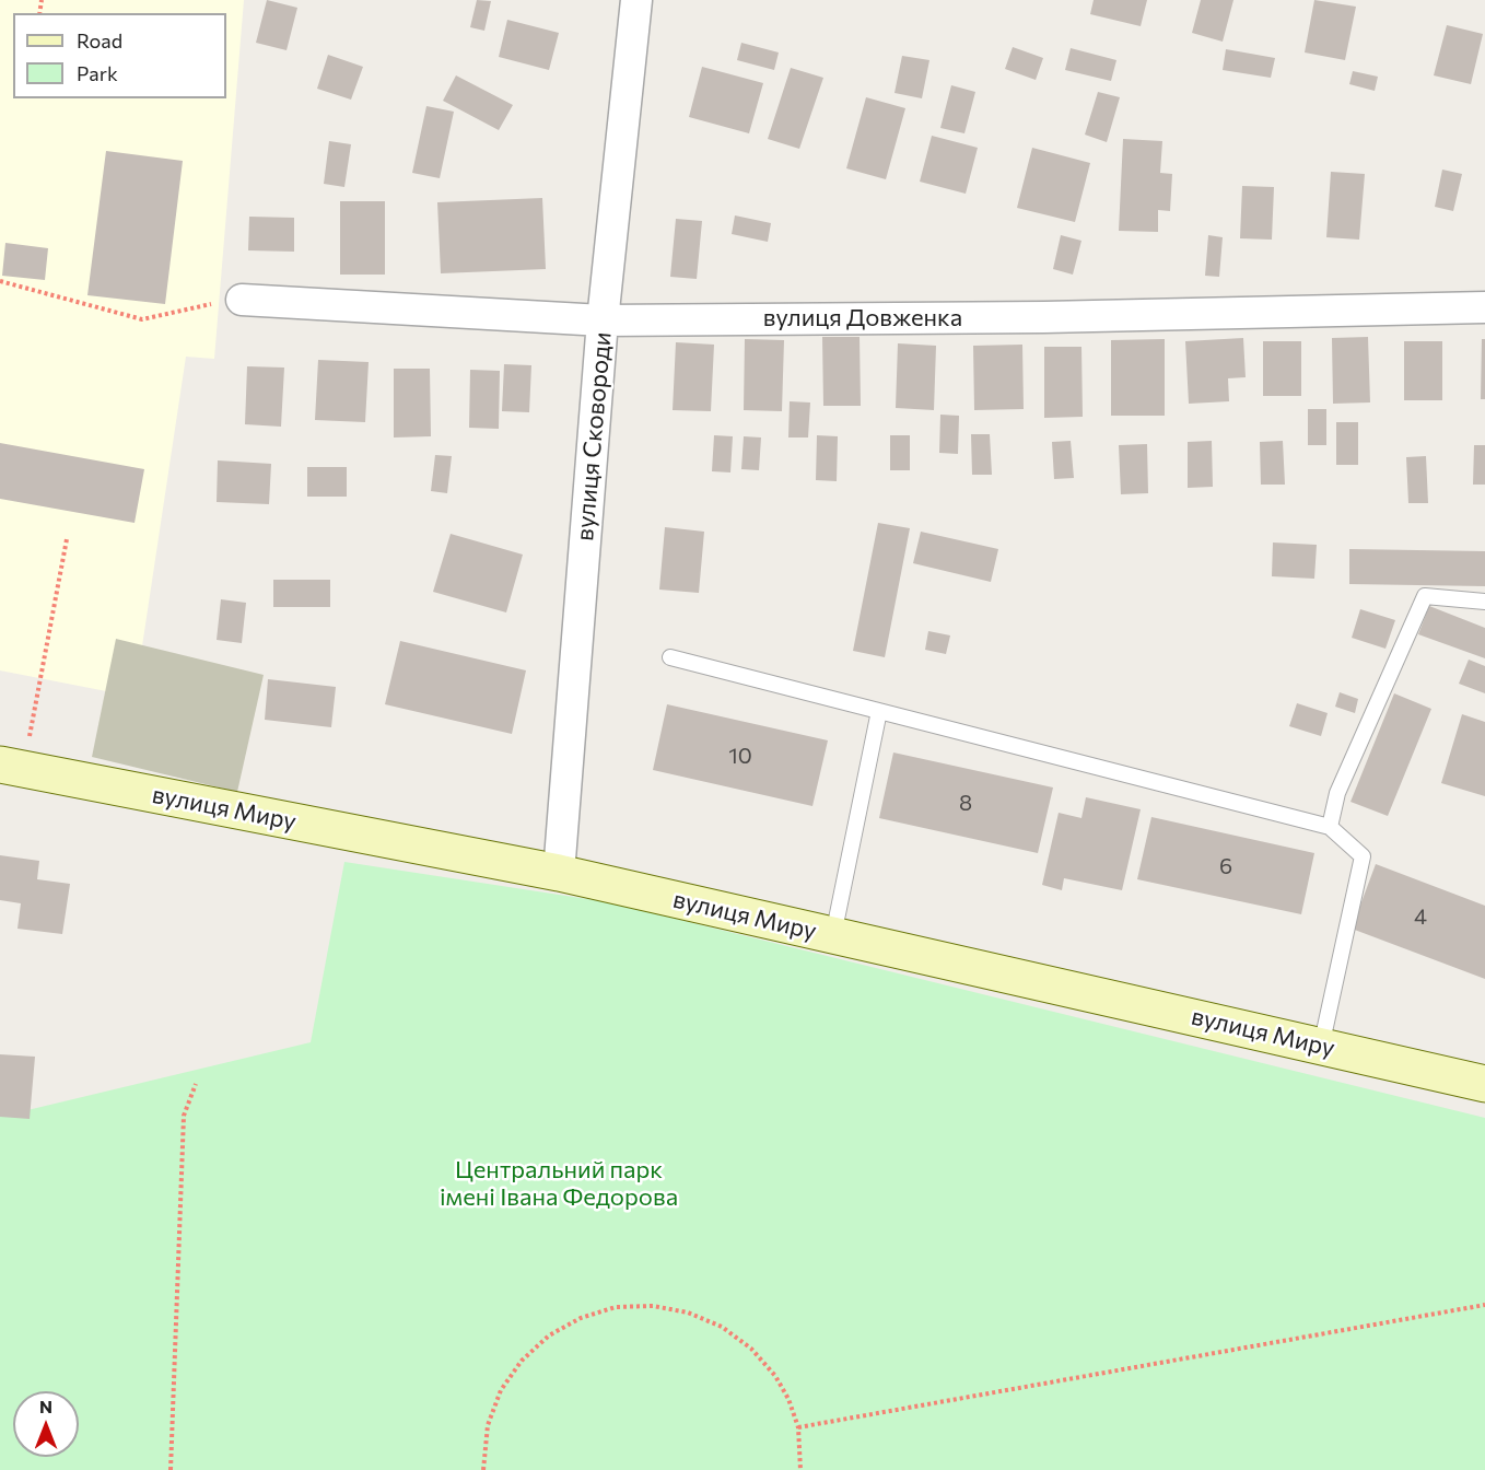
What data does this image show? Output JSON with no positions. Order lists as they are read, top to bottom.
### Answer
{
  "streets": {
    "main road": ["вулиця Миру"],
    "street": ["вулиця Довженка", "вулиця Сковороди"]
  },
  "crossings": [
    ["вулиця Довженка", "вулиця Сковороди"],
    ["вулиця Сковороди", "вулиця Миру"]
  ],
  "parks": ["Центральний парк імені Івана Федорова"],
  "house_numbers": [
    "10",
    "8",
    "6",
    "4"
  ],
  "legend": ["Road", "Park"],
  "north": "top"
}
